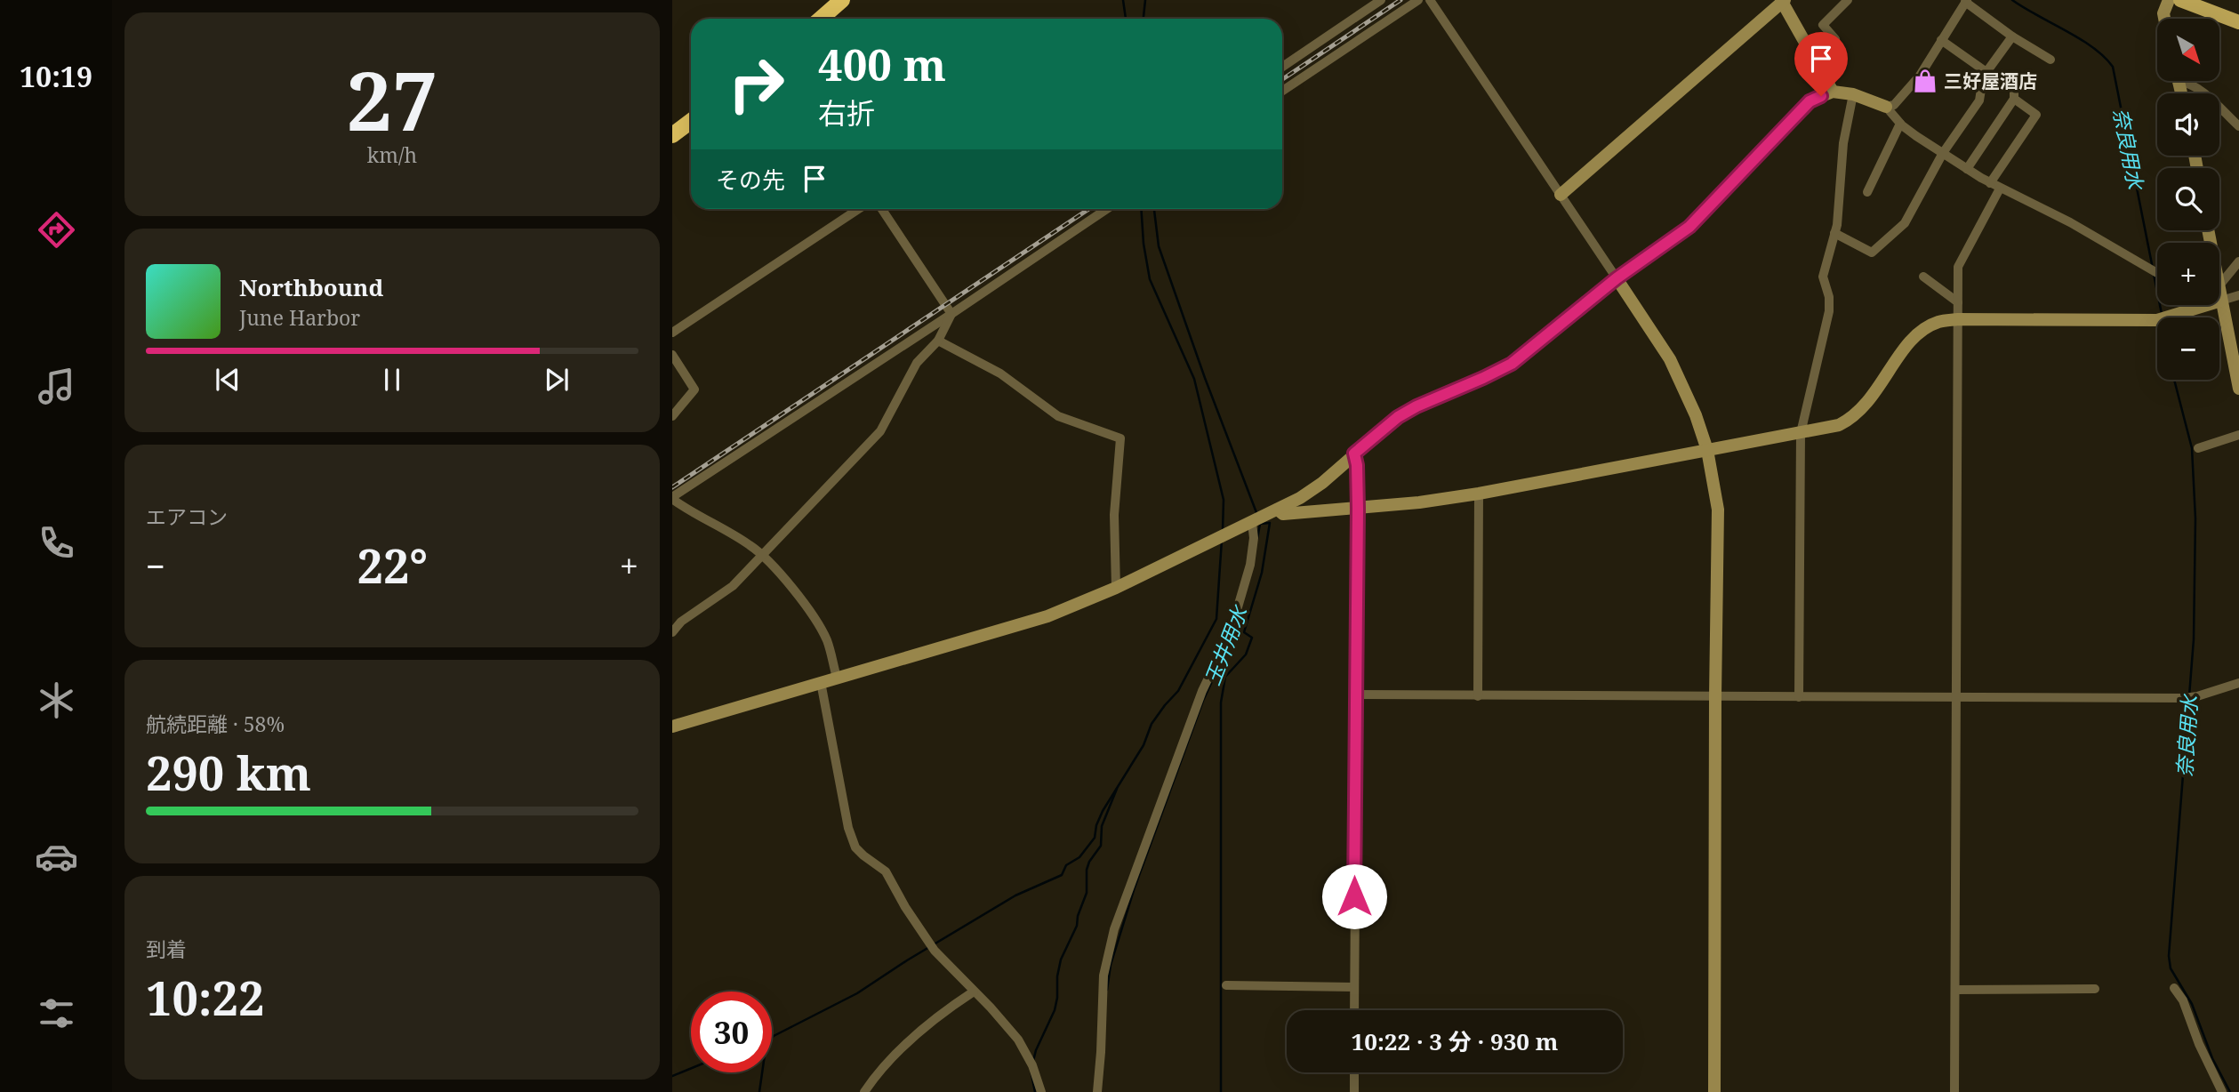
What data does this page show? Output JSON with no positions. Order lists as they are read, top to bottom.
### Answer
{
  "water": ["奈良用水", "玉井用水"],
  "places": {
    "shop": ["三好屋酒店"]
  },
  "north": "bottom right",
  "page": {
    "tabs": "10:19",
    "tile": [
      ["27", "km/h"],
      "エアコン",
      ["航続距離 · 58%", "290 km"],
      ["到着", "10:22"]
    ],
    "map_buttons": ["+", "−"],
    "turn": ["400 m", "右折"],
    "then": "その先",
    "song": ["Northbound", "June Harbor"],
    "heat": ["−", "22°", "+"],
    "limit": "30",
    "trip": "10:22 · 3 分 · 930 m"
  }
}
